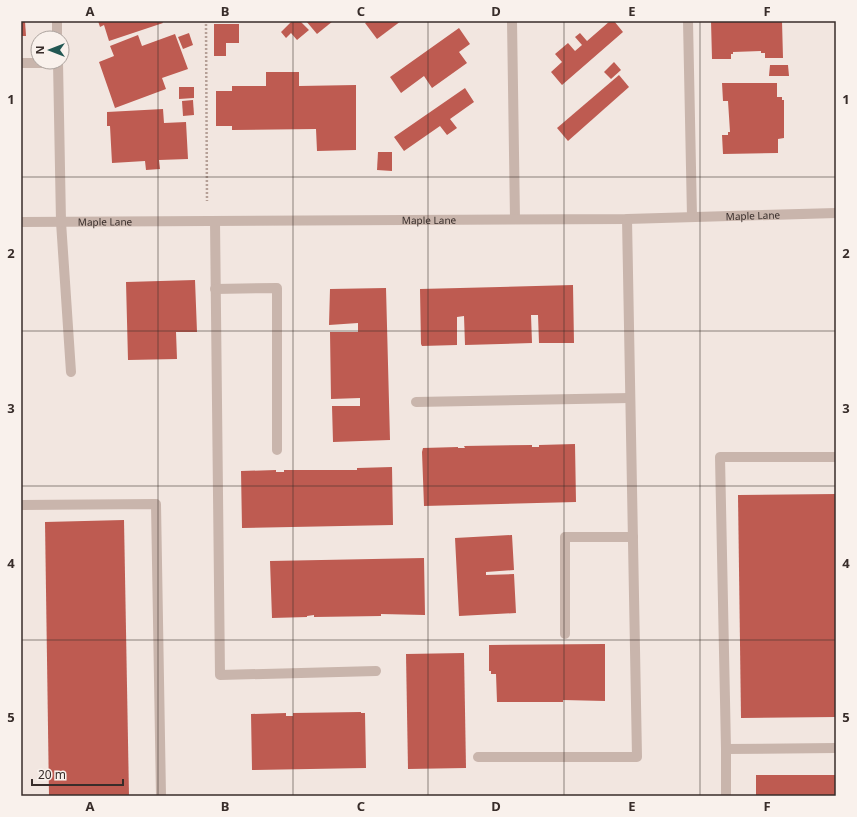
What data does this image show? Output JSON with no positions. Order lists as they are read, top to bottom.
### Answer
{
  "streets": {
    "street": ["Maple Lane"]
  },
  "scale_bar": "20 m",
  "north": "left",
  "grid": {
    "columns": [
      "A",
      "B",
      "C",
      "D",
      "E",
      "F"
    ],
    "rows": [
      "1",
      "2",
      "3",
      "4",
      "5"
    ]
  }
}
